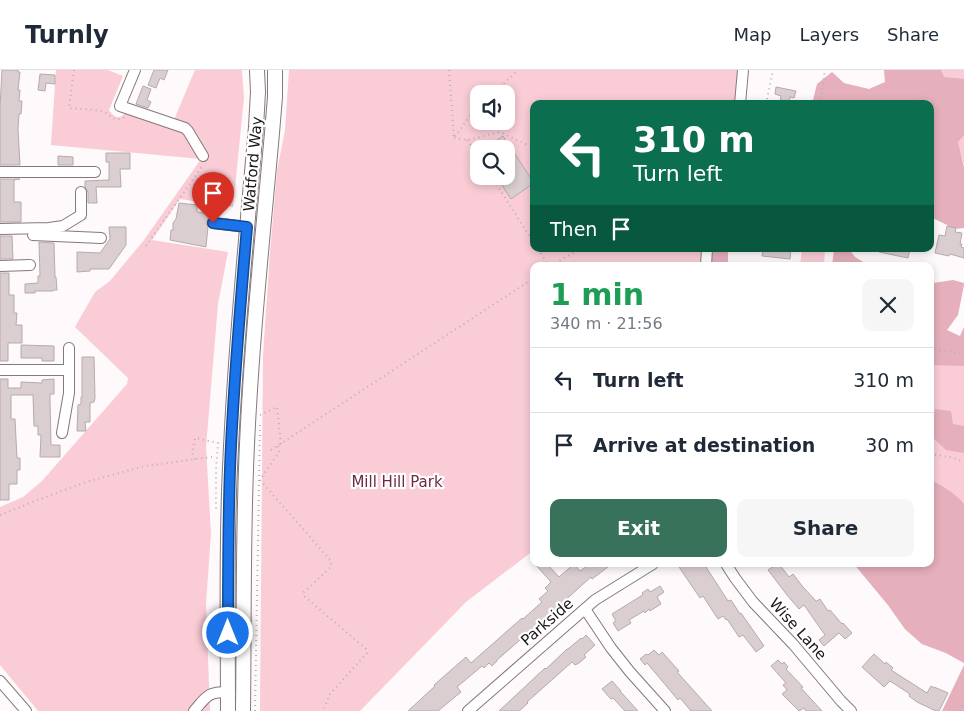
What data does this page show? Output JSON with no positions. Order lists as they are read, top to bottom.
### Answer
{
  "streets": {
    "highway": ["Watford Way"],
    "street": ["Parkside", "Wise Lane"]
  },
  "parks": ["Mill Hill Park"],
  "page": {
    "header": "Turnly",
    "nav": ["Map", "Layers", "Share"],
    "turn": ["310 m", "Turn left"],
    "then": "Then",
    "heading": ["1 min", "340 m · 21:56"],
    "list": [
      {
        "name": "Turn left",
        "value": "310 m"
      },
      {
        "name": "Arrive at destination",
        "value": "30 m"
      }
    ],
    "buttons": ["Exit", "Share"]
  }
}
